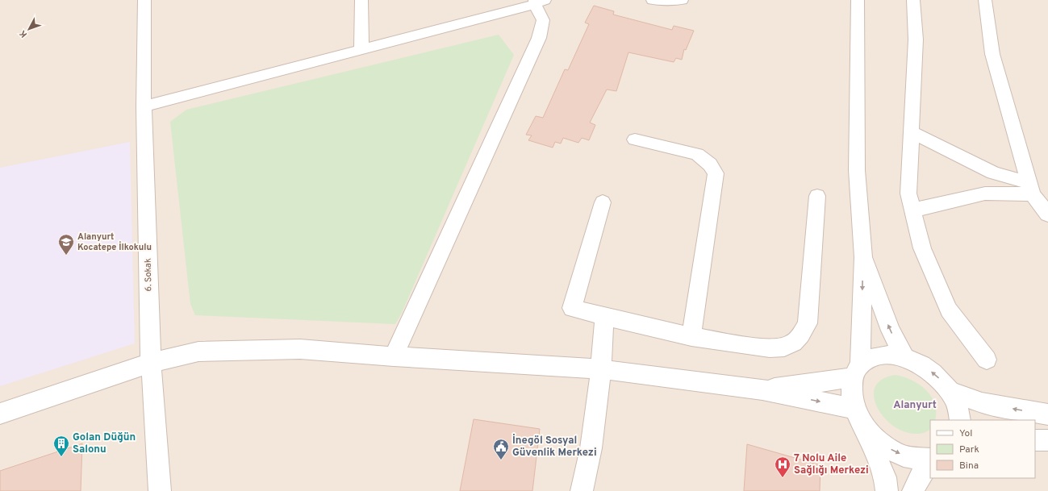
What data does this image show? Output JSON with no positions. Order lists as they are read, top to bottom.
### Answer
{
  "streets": {
    "street": ["6. Sokak"]
  },
  "districts": ["Alanyurt"],
  "places": {
    "school or university": ["Alanyurt Kocatepe İlkokulu"],
    "building": ["Golan Düğün Salonu"],
    "public building": ["İnegöl Sosyal Güvenlik Merkezi"],
    "hospital": ["7 Nolu Aile Sağlığı Merkezi"]
  },
  "legend": ["Yol", "Park", "Bina"],
  "north": "bottom left"
}
